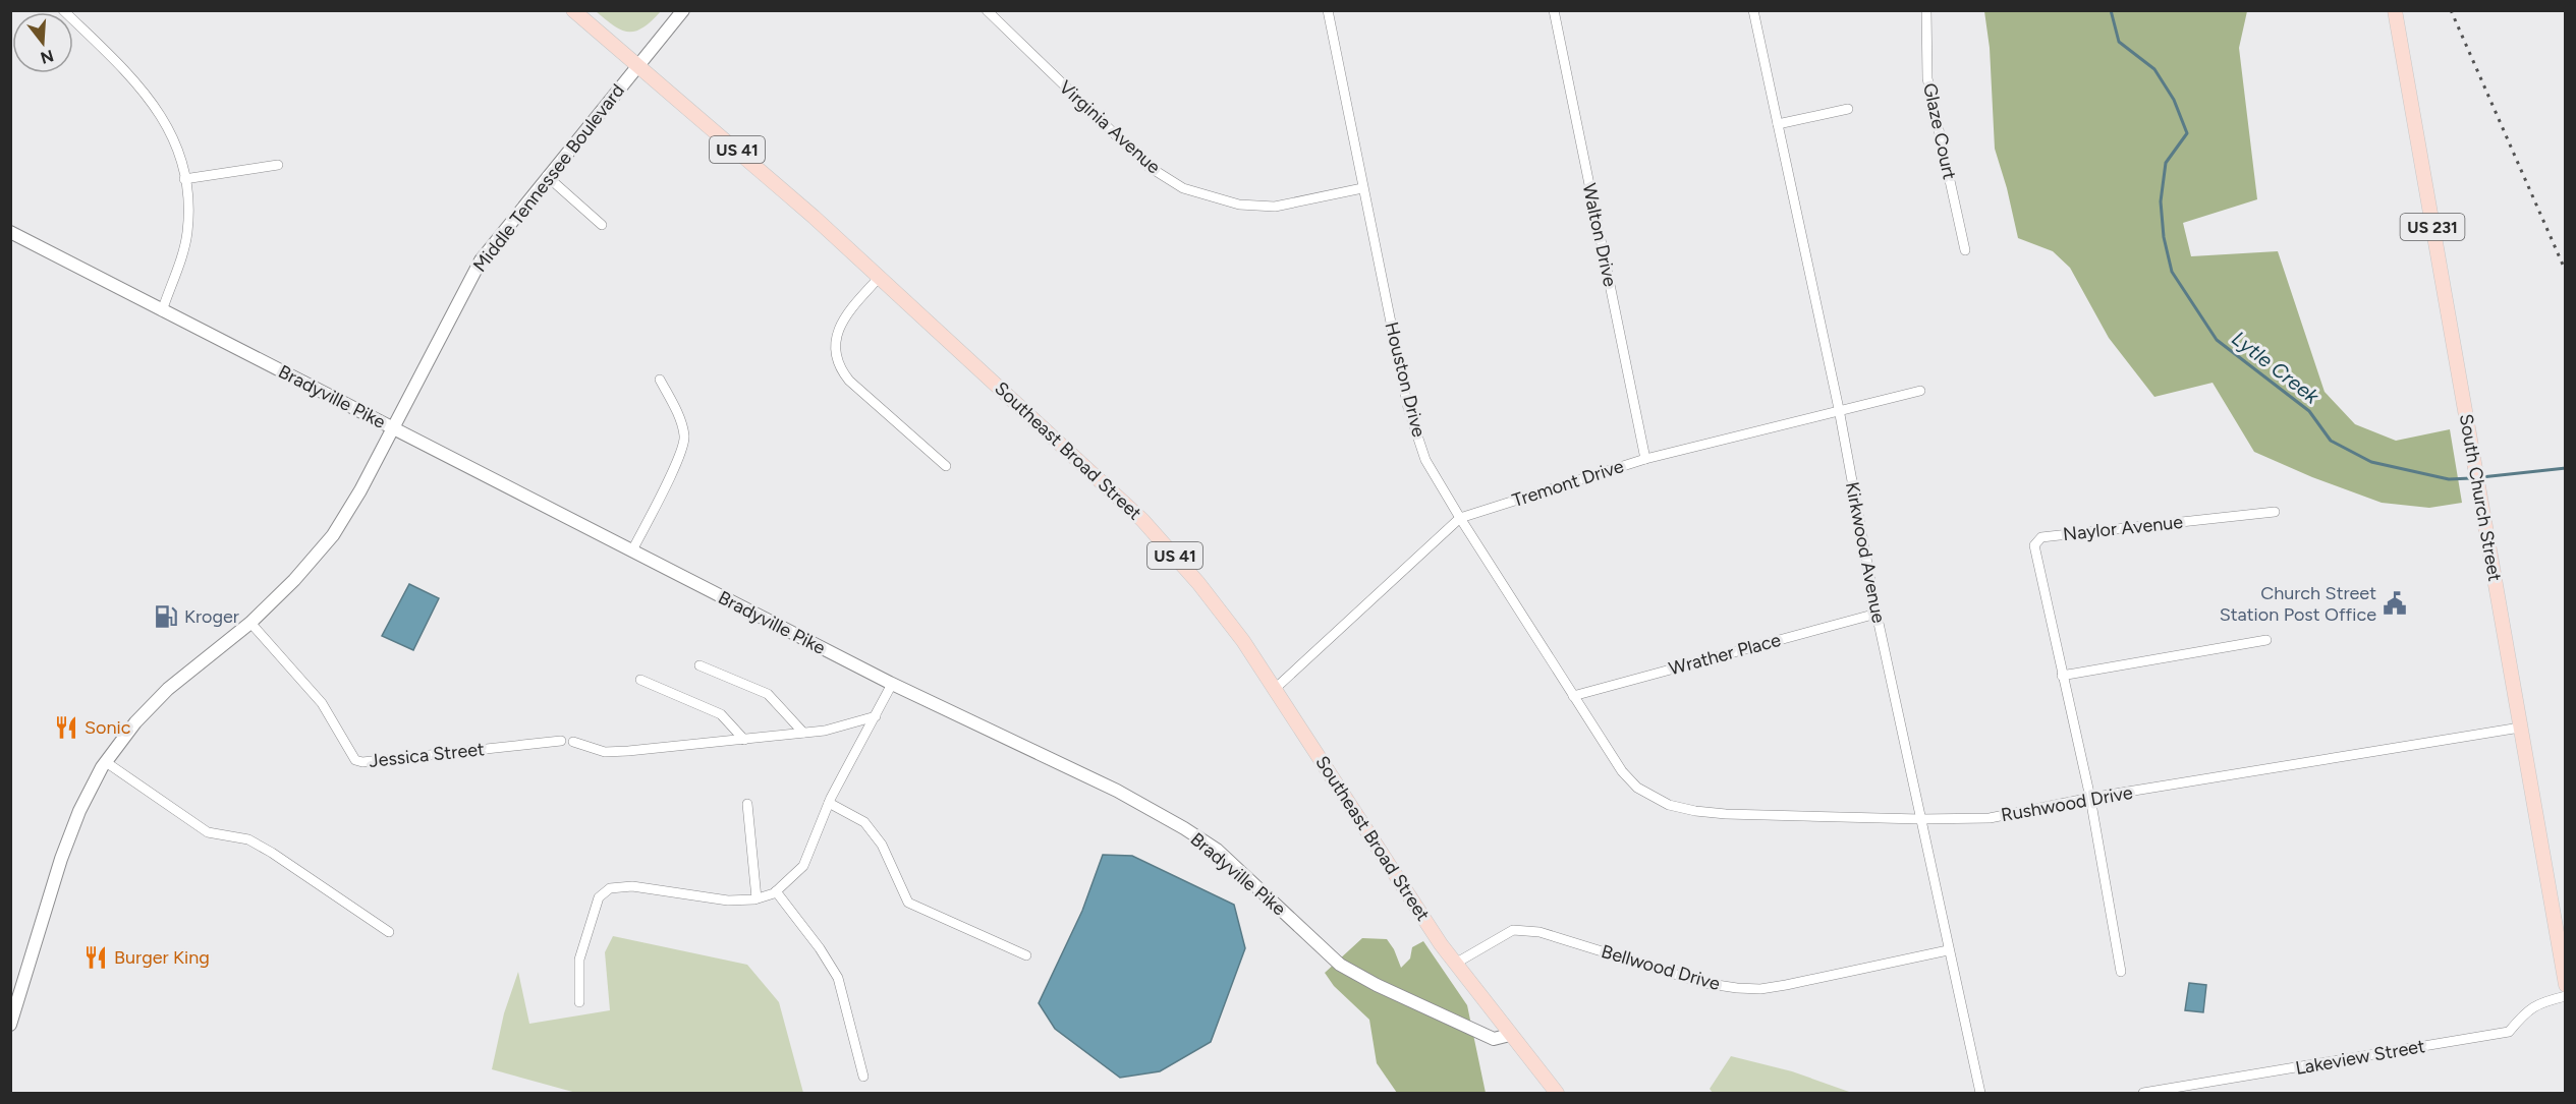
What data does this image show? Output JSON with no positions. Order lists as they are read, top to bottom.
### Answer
{
  "streets": {
    "main road": [
      "US 41",
      "Middle Tennessee Boulevard",
      "US 231",
      "Bradyville Pike",
      "Southeast Broad Street",
      "South Church Street"
    ],
    "street": [
      "Virginia Avenue",
      "Glaze Court",
      "Walton Drive",
      "Houston Drive",
      "Tremont Drive",
      "Naylor Avenue",
      "Kirkwood Avenue",
      "Wrather Place",
      "Jessica Street",
      "Rushwood Drive",
      "Bellwood Drive",
      "Lakeview Street"
    ]
  },
  "crossings": [
    ["Virginia Avenue", "Houston Drive"],
    ["Middle Tennessee Boulevard", "Bradyville Pike"],
    ["Middle Tennessee Boulevard", "Southeast Broad Street"],
    ["Middle Tennessee Boulevard", "Jessica Street"],
    ["Walton Drive", "Tremont Drive"],
    ["Houston Drive", "Tremont Drive"],
    ["Houston Drive", "Wrather Place"],
    ["Houston Drive", "Rushwood Drive"],
    ["Bradyville Pike", "Southeast Broad Street"],
    ["Southeast Broad Street", "Tremont Drive"],
    ["Southeast Broad Street", "Bellwood Drive"],
    ["Tremont Drive", "Kirkwood Avenue"],
    ["South Church Street", "Rushwood Drive"],
    ["Naylor Avenue", "Rushwood Drive"],
    ["Kirkwood Avenue", "Wrather Place"],
    ["Kirkwood Avenue", "Rushwood Drive"],
    ["Kirkwood Avenue", "Bellwood Drive"]
  ],
  "water": ["Lytle Creek"],
  "places": {
    "public building": ["Church Street Station Post Office"],
    "fuel station": ["Kroger"],
    "restaurant": ["Sonic", "Burger King"]
  },
  "north": "bottom"
}
